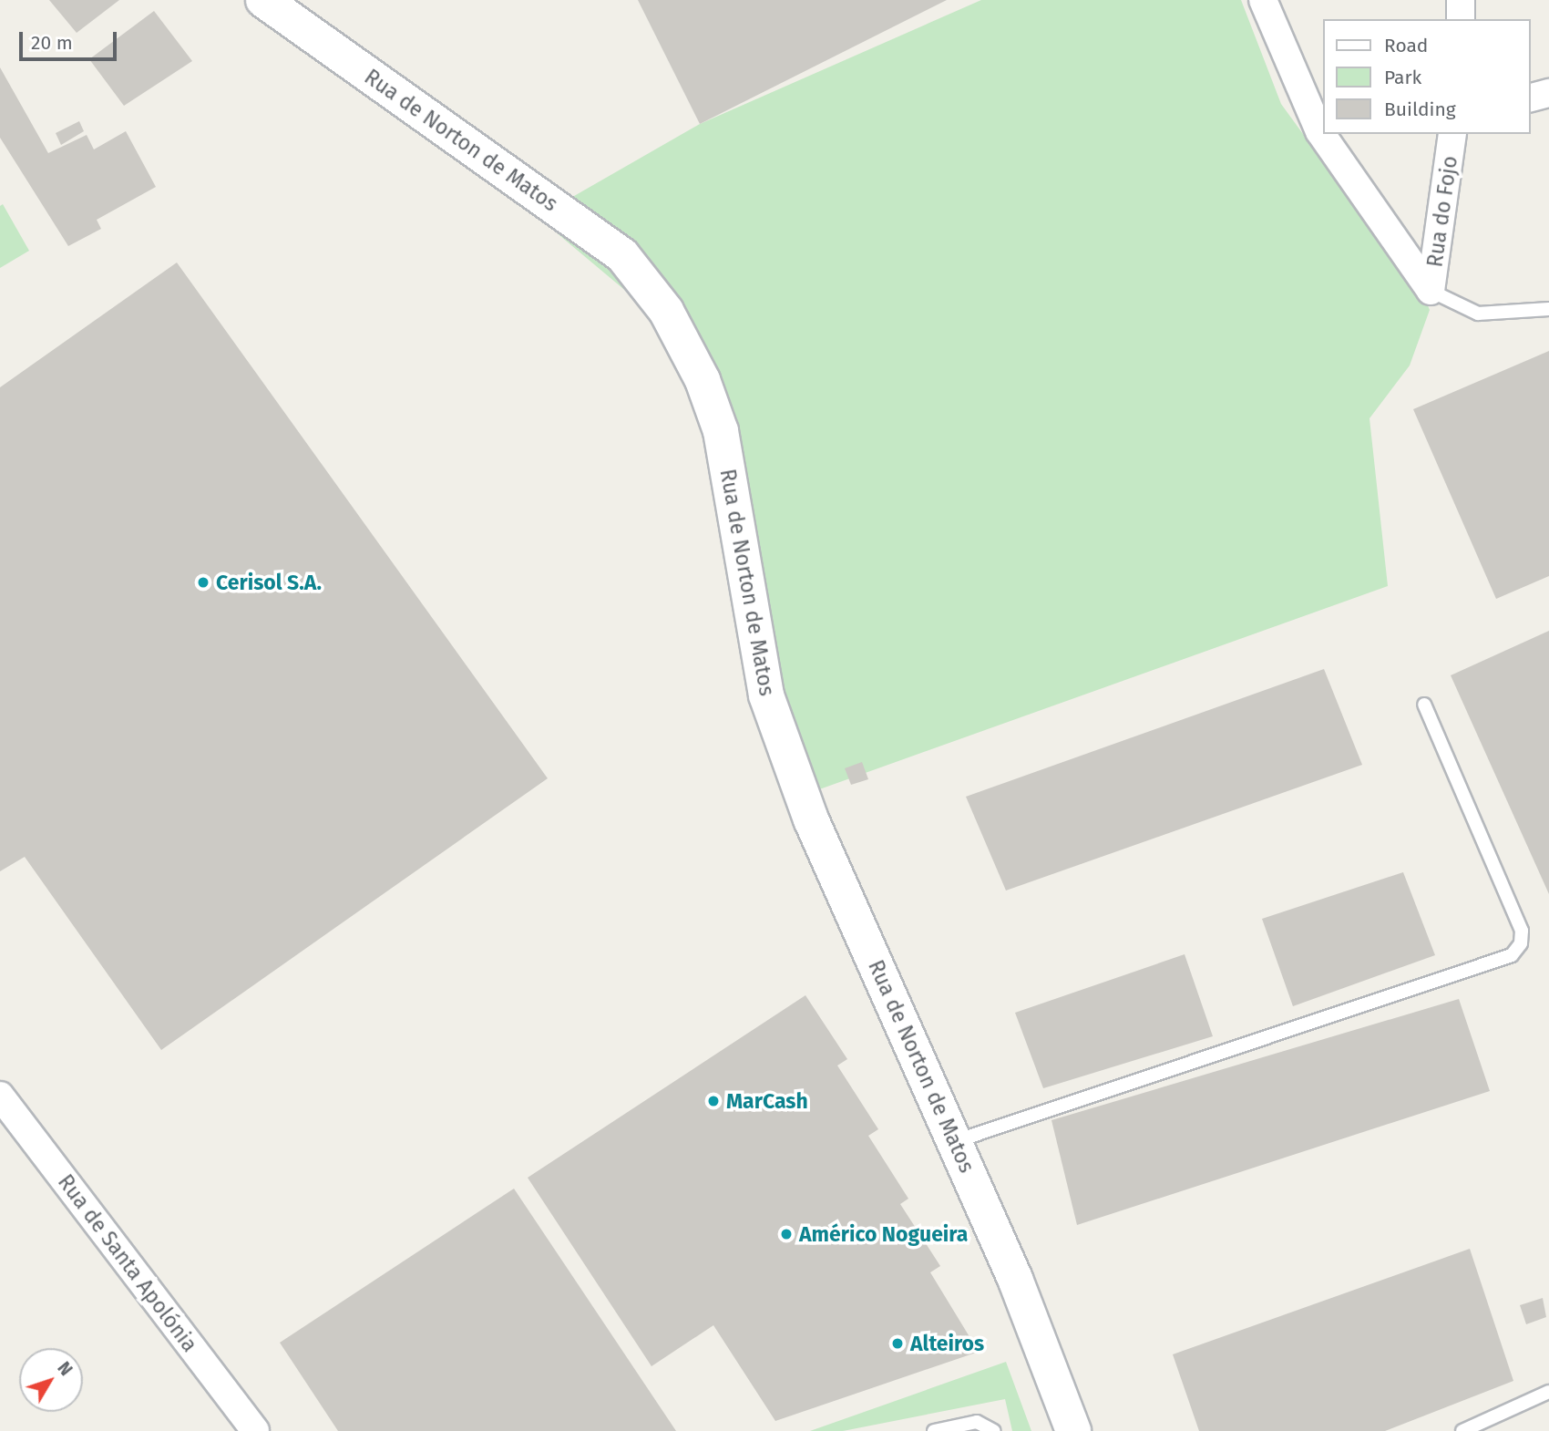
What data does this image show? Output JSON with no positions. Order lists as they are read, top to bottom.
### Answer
{
  "streets": {
    "street": ["Rua de Norton de Matos", "Rua do Fojo", "Rua de Santa Apolónia"]
  },
  "places": [
    "Cerisol S.A.",
    "MarCash",
    "Américo Nogueira",
    "Alteiros"
  ],
  "legend": ["Road", "Park", "Building"],
  "scale_bar": "20 m",
  "north": "top right"
}
